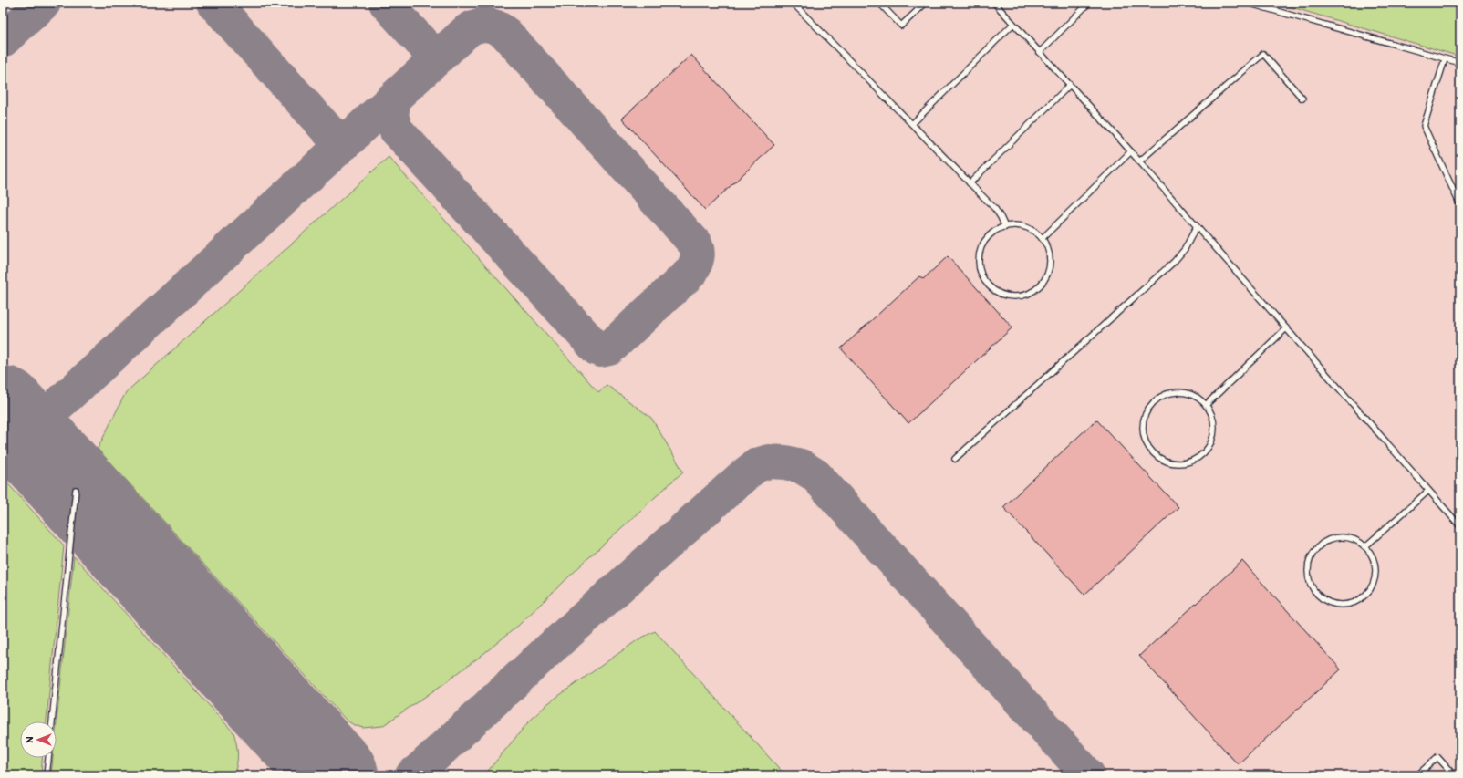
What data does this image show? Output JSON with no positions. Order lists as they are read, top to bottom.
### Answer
{
  "north": "left"
}
